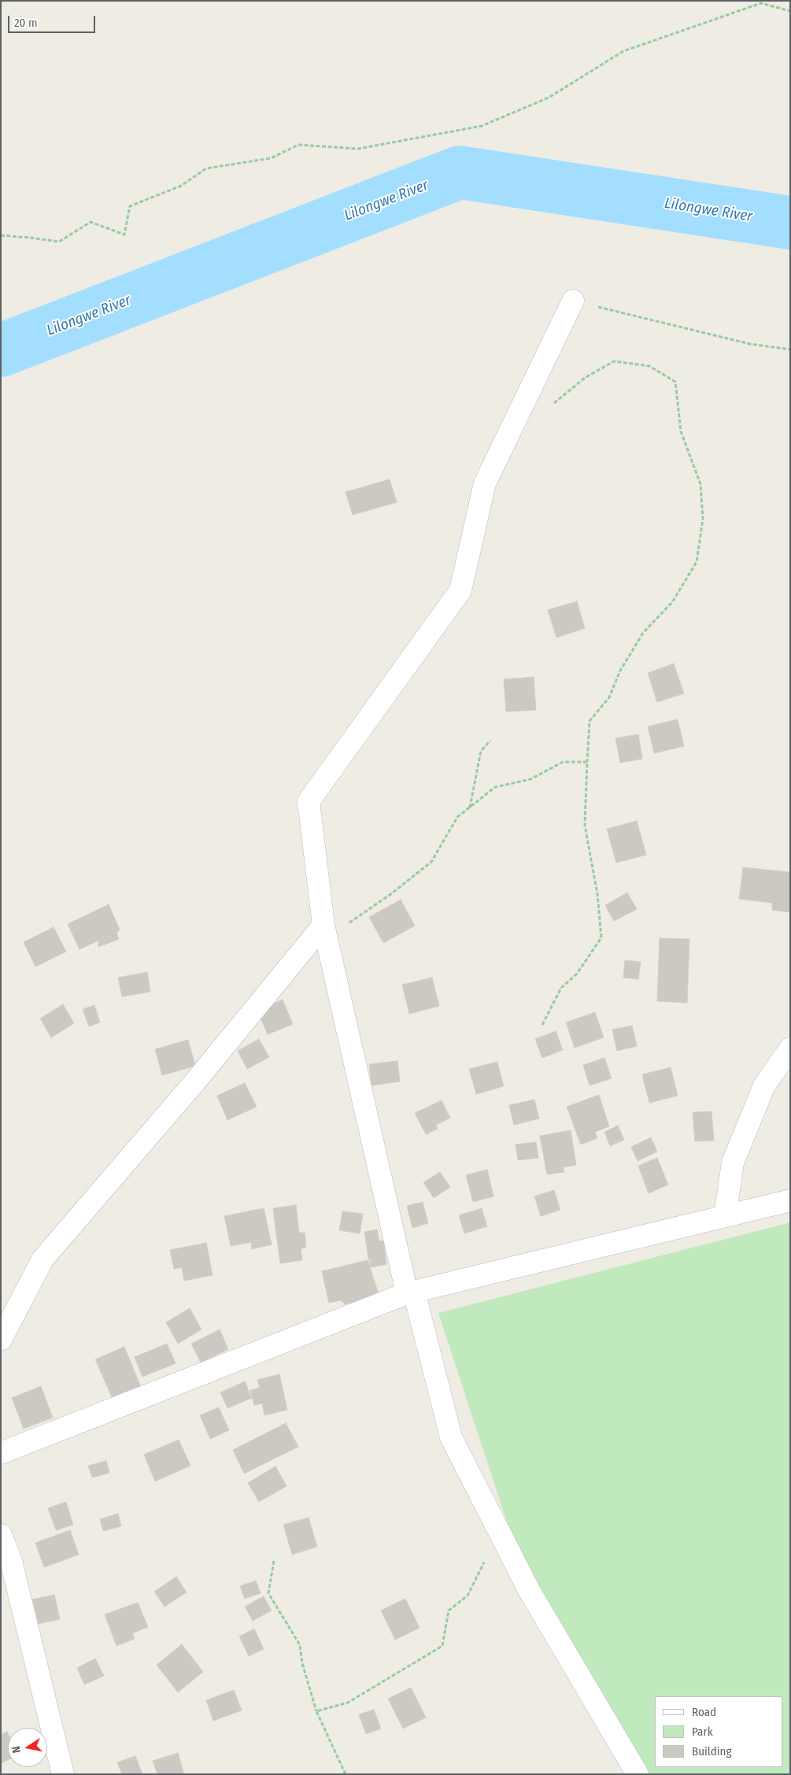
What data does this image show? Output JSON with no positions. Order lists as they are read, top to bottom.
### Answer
{
  "water": ["Lilongwe River"],
  "legend": ["Road", "Park", "Building"],
  "scale_bar": "20 m",
  "north": "left"
}
